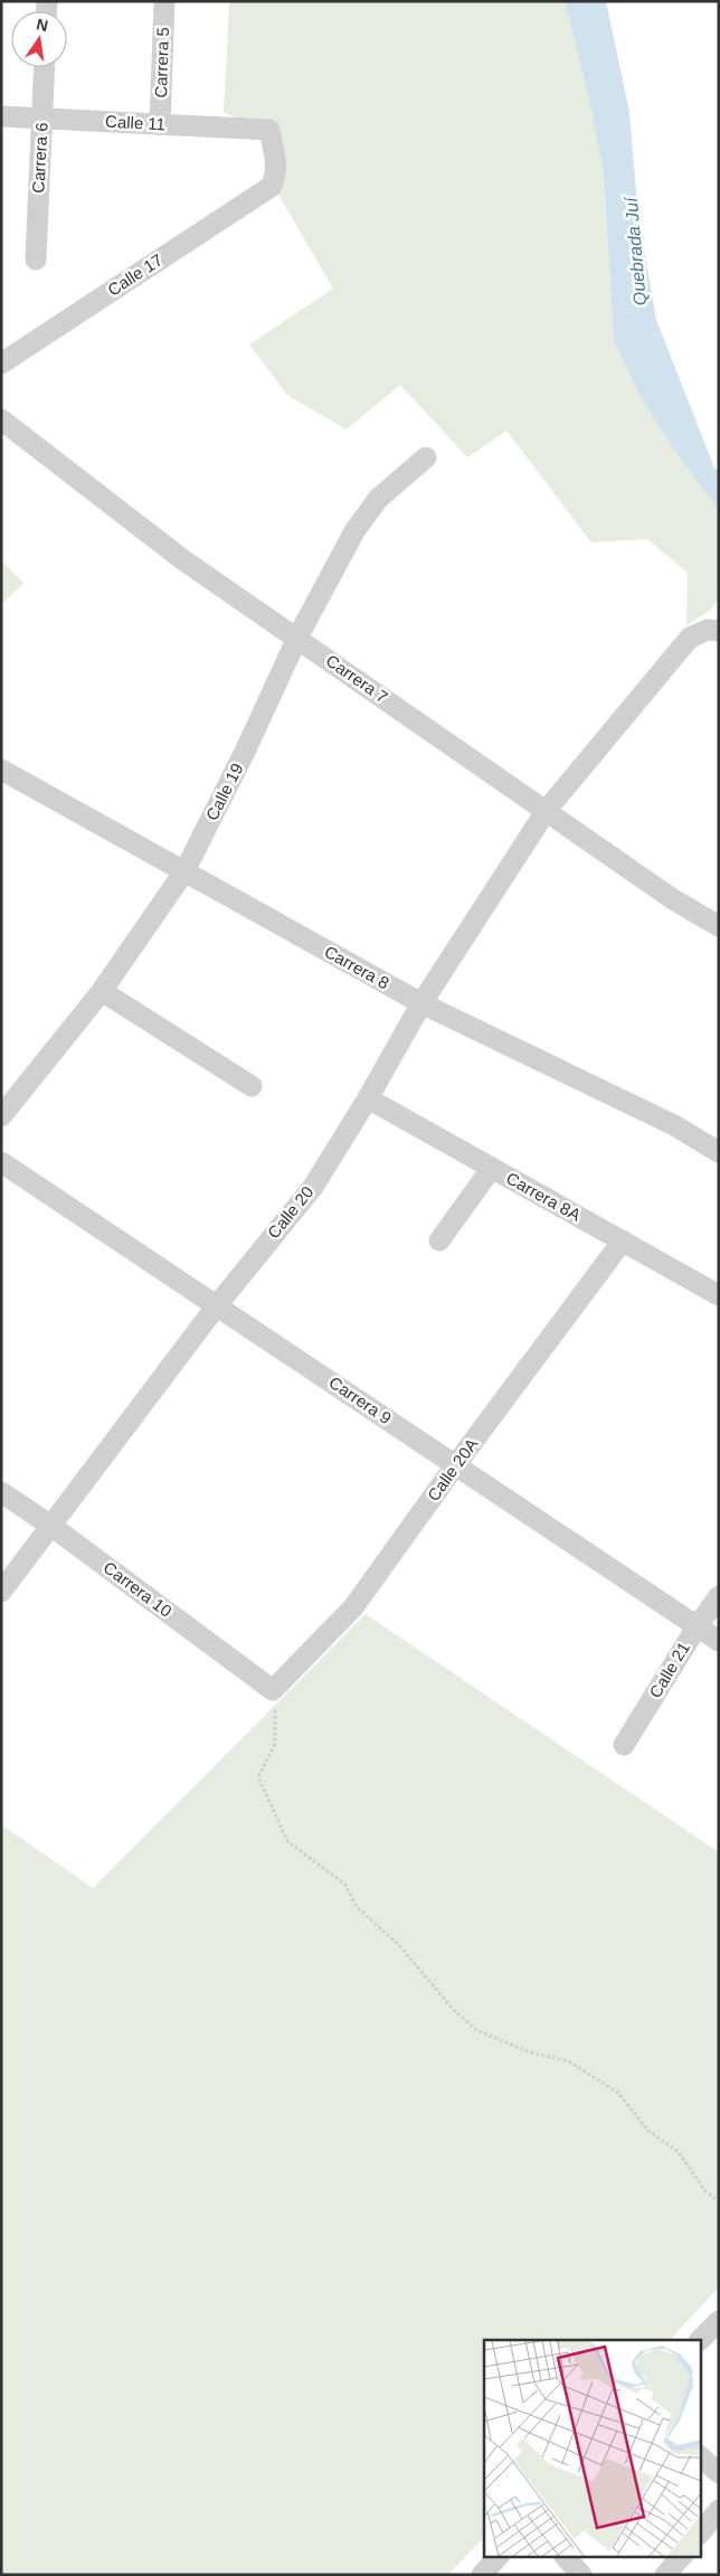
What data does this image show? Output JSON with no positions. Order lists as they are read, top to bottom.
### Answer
{
  "streets": {
    "street": [
      "Carrera 5",
      "Calle 11",
      "Carrera 6",
      "Calle 17",
      "Carrera 7",
      "Calle 19",
      "Carrera 8",
      "Carrera 8A",
      "Calle 20",
      "Carrera 9",
      "Calle 20A",
      "Carrera 10",
      "Calle 21"
    ]
  },
  "crossings": [
    ["Carrera 5", "Calle 11"],
    ["Calle 11", "Carrera 6"],
    ["Calle 11", "Calle 17"],
    ["Carrera 7", "Calle 19"],
    ["Carrera 7", "Calle 20"],
    ["Calle 19", "Carrera 8"],
    ["Carrera 8", "Calle 20"],
    ["Carrera 8A", "Calle 20"],
    ["Carrera 8A", "Calle 20A"],
    ["Calle 20", "Carrera 9"],
    ["Calle 20", "Carrera 10"],
    ["Carrera 9", "Calle 20A"],
    ["Carrera 9", "Calle 21"],
    ["Calle 20A", "Carrera 10"]
  ],
  "water": ["Quebrada Juí"],
  "north": "top"
}
